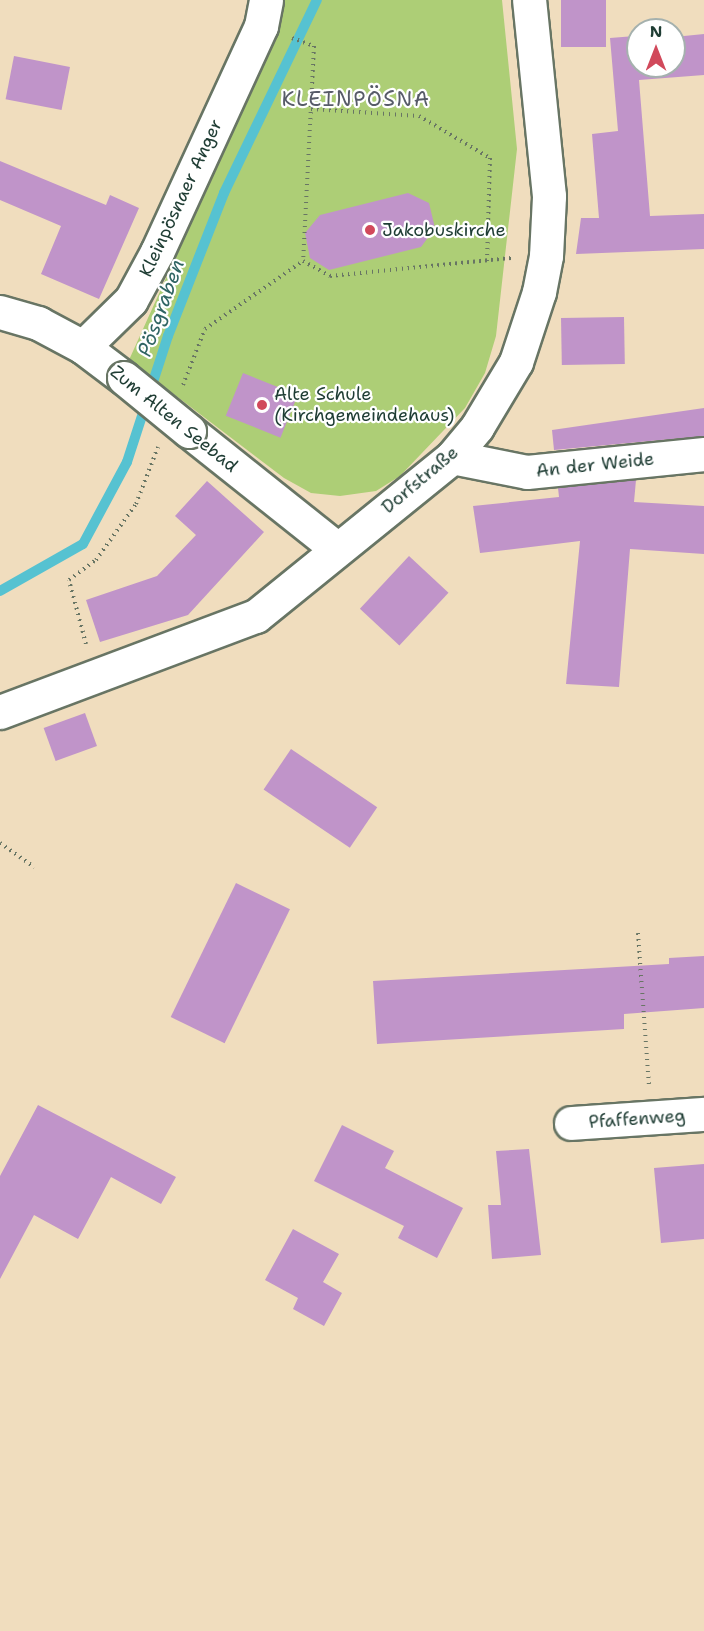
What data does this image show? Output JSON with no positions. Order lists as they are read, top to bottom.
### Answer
{
  "streets": {
    "street": [
      "Kleinpösnaer Anger",
      "Zum Alten Seebad",
      "An der Weide",
      "Dorfstraße",
      "Pfaffenweg"
    ]
  },
  "crossings": [
    ["Kleinpösnaer Anger", "Zum Alten Seebad"],
    ["Zum Alten Seebad", "Dorfstraße"],
    ["An der Weide", "Dorfstraße"]
  ],
  "districts": ["KLEINPÖSNA"],
  "water": ["Pösgraben"],
  "places": ["Jakobuskirche", "Alte Schule (Kirchgemeindehaus)"],
  "north": "top"
}
